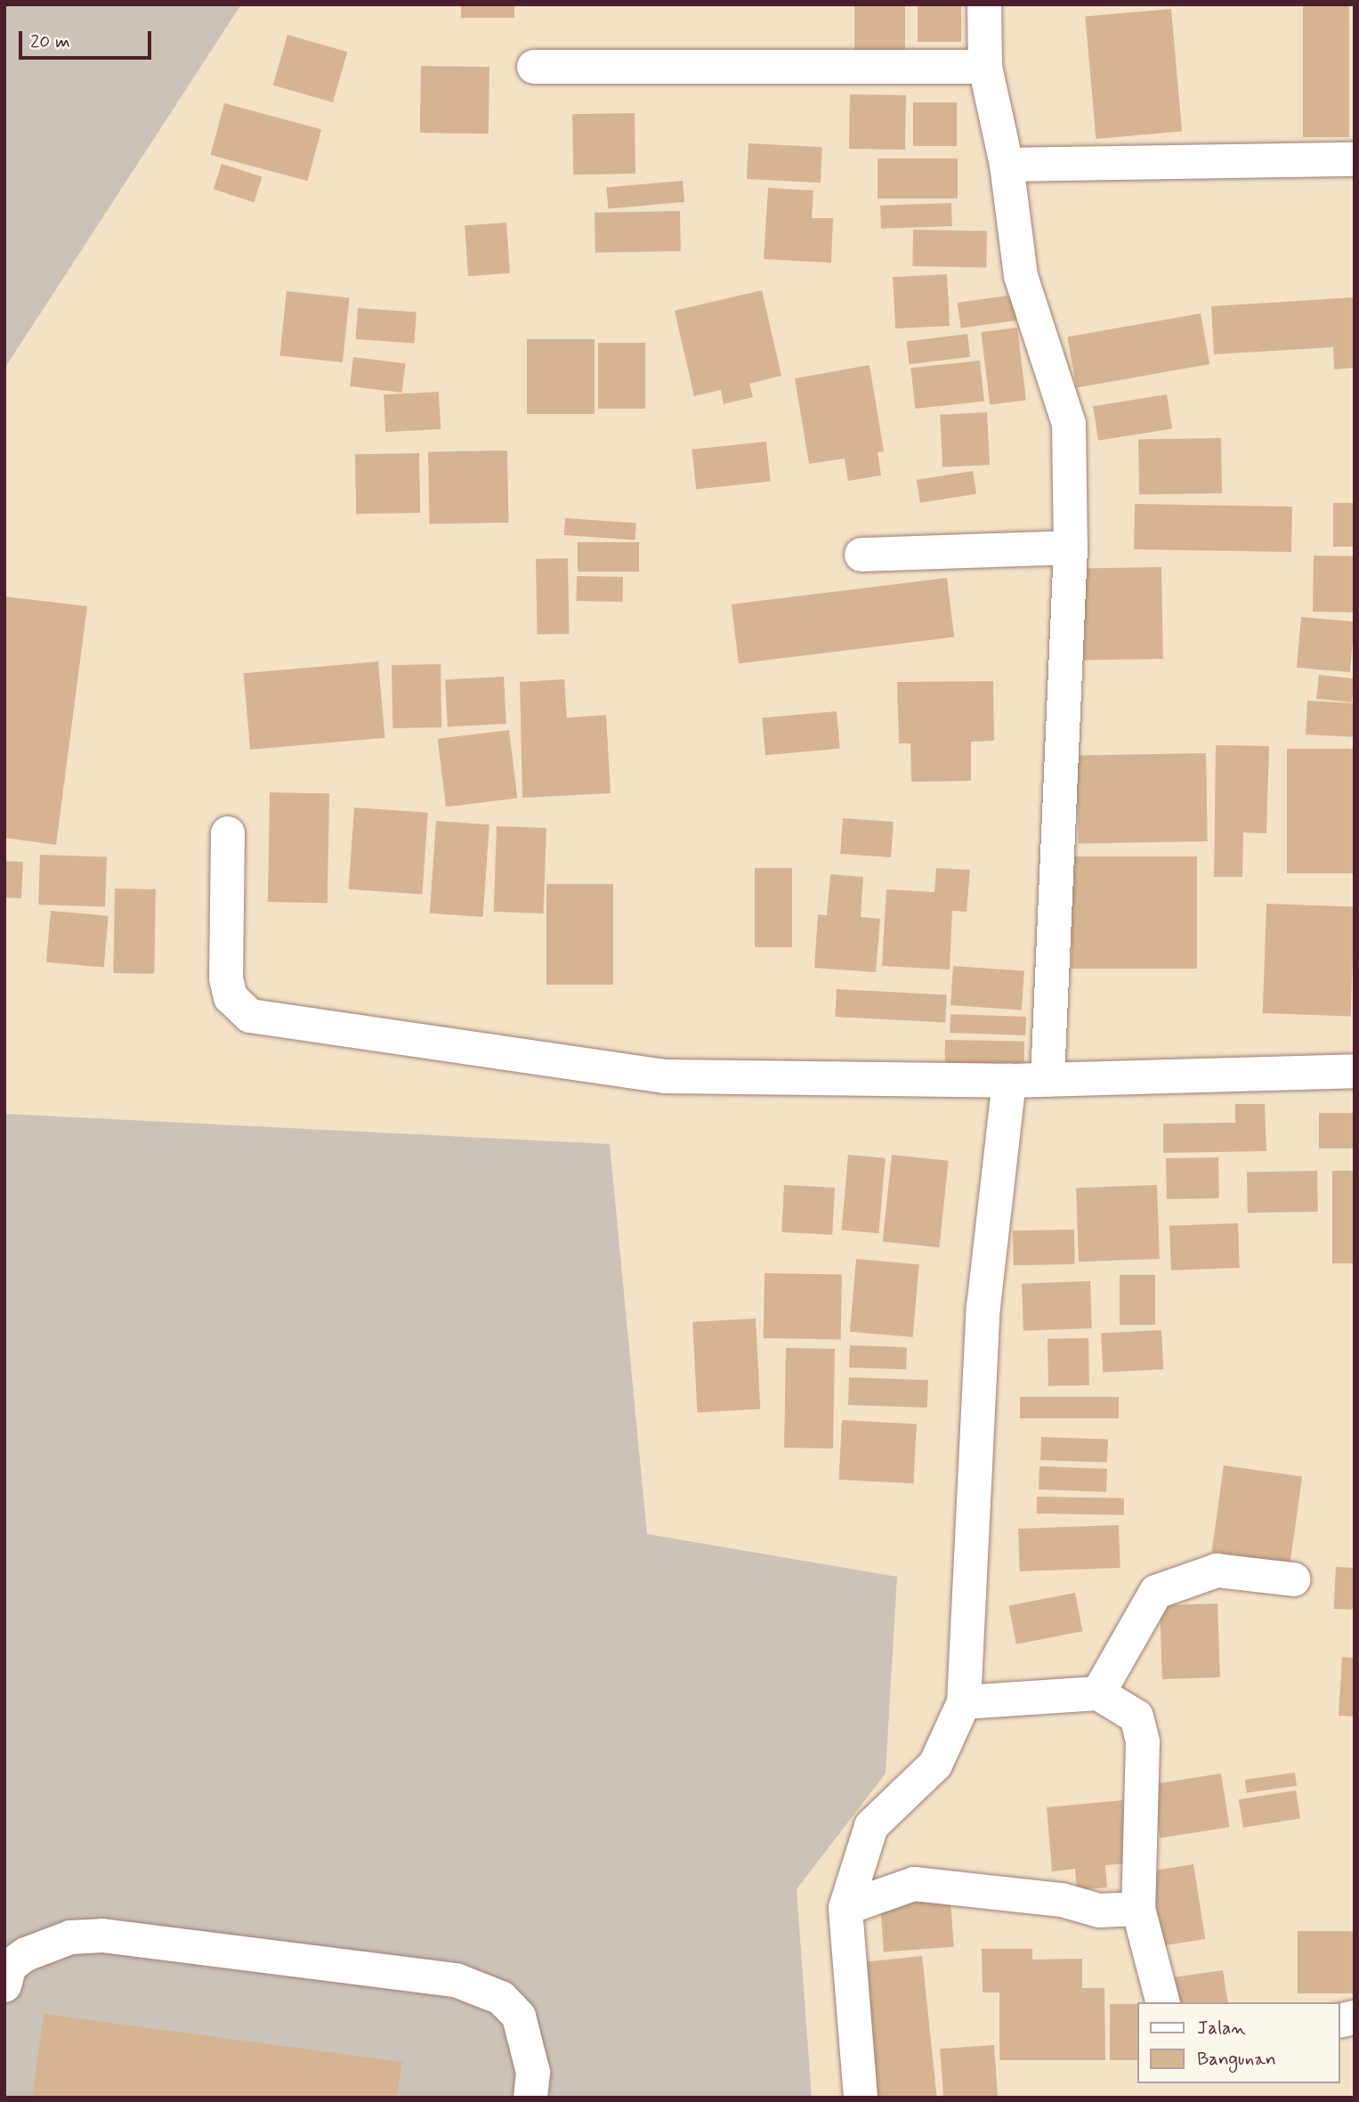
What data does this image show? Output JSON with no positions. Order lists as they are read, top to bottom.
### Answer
{
  "legend": ["Jalan", "Bangunan"],
  "scale_bar": "20 m"
}
